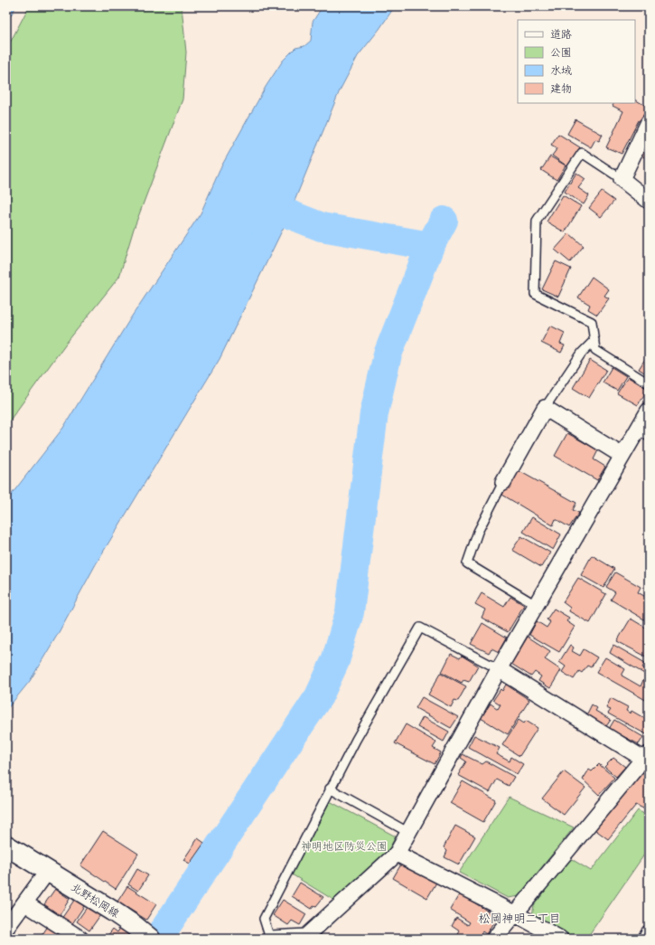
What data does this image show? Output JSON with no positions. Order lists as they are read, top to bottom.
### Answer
{
  "streets": {
    "main road": ["北野松岡線"]
  },
  "districts": ["松岡神明二丁目"],
  "parks": ["神明地区防災公園"],
  "legend": [
    "道路",
    "公園",
    "水域",
    "建物"
  ]
}
